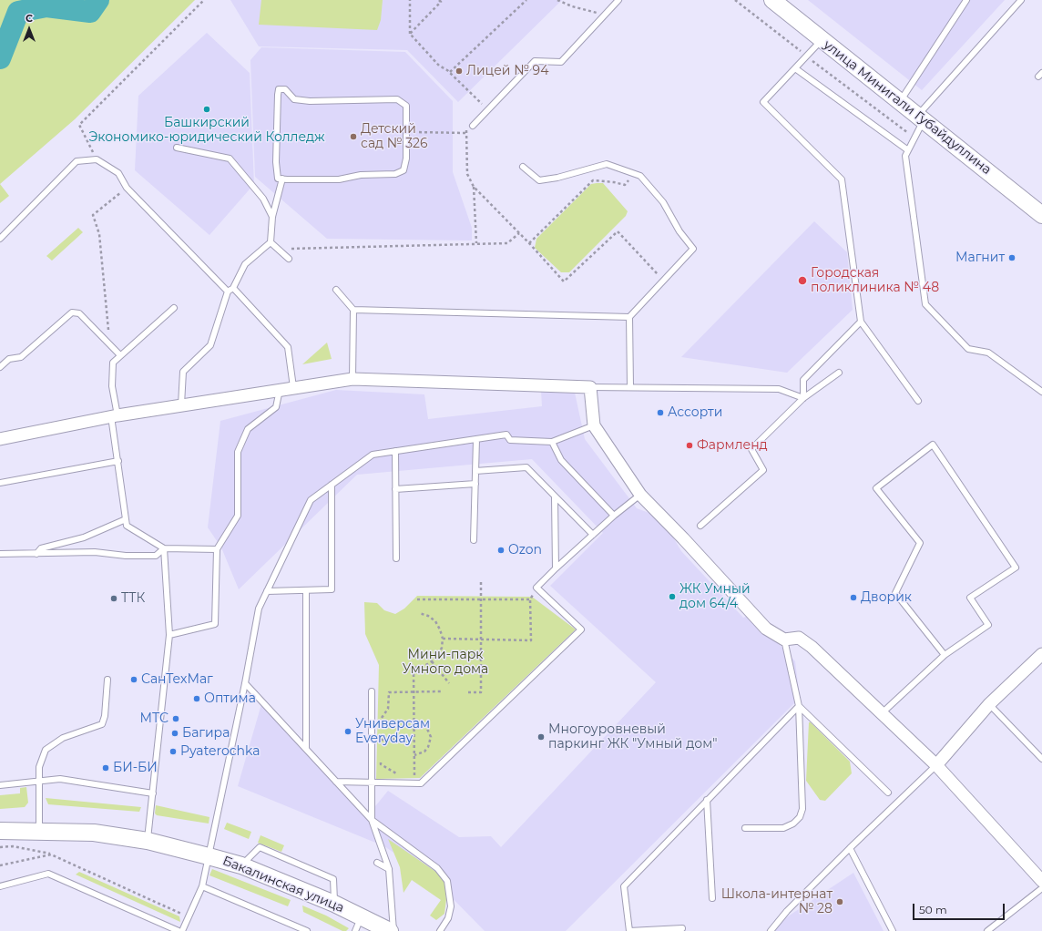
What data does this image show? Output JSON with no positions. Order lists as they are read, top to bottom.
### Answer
{
  "streets": {
    "main road": ["улица Минигали Губайдуллина", "Бакалинская улица"]
  },
  "parks": ["Мини-парк Умного дома"],
  "places": [
    "Лицей № 94",
    "Башкирский Экономико-юридический Колледж",
    "Детский сад № 326",
    "Магнит",
    "Городская поликлиника № 48",
    "Ассорти",
    "Фармленд",
    "Ozon",
    "ЖК Умный дом 64/4",
    "Дворик",
    "ТТК",
    "СанТехМаг",
    "Оптима",
    "МТС",
    "Универсам Everyday",
    "Багира",
    "Многоуровневый паркинг ЖК \"Умный дом\"",
    "Pyaterochka",
    "БИ-БИ",
    "Школа-интернат № 28"
  ],
  "scale_bar": "50 m",
  "north": "top"
}
